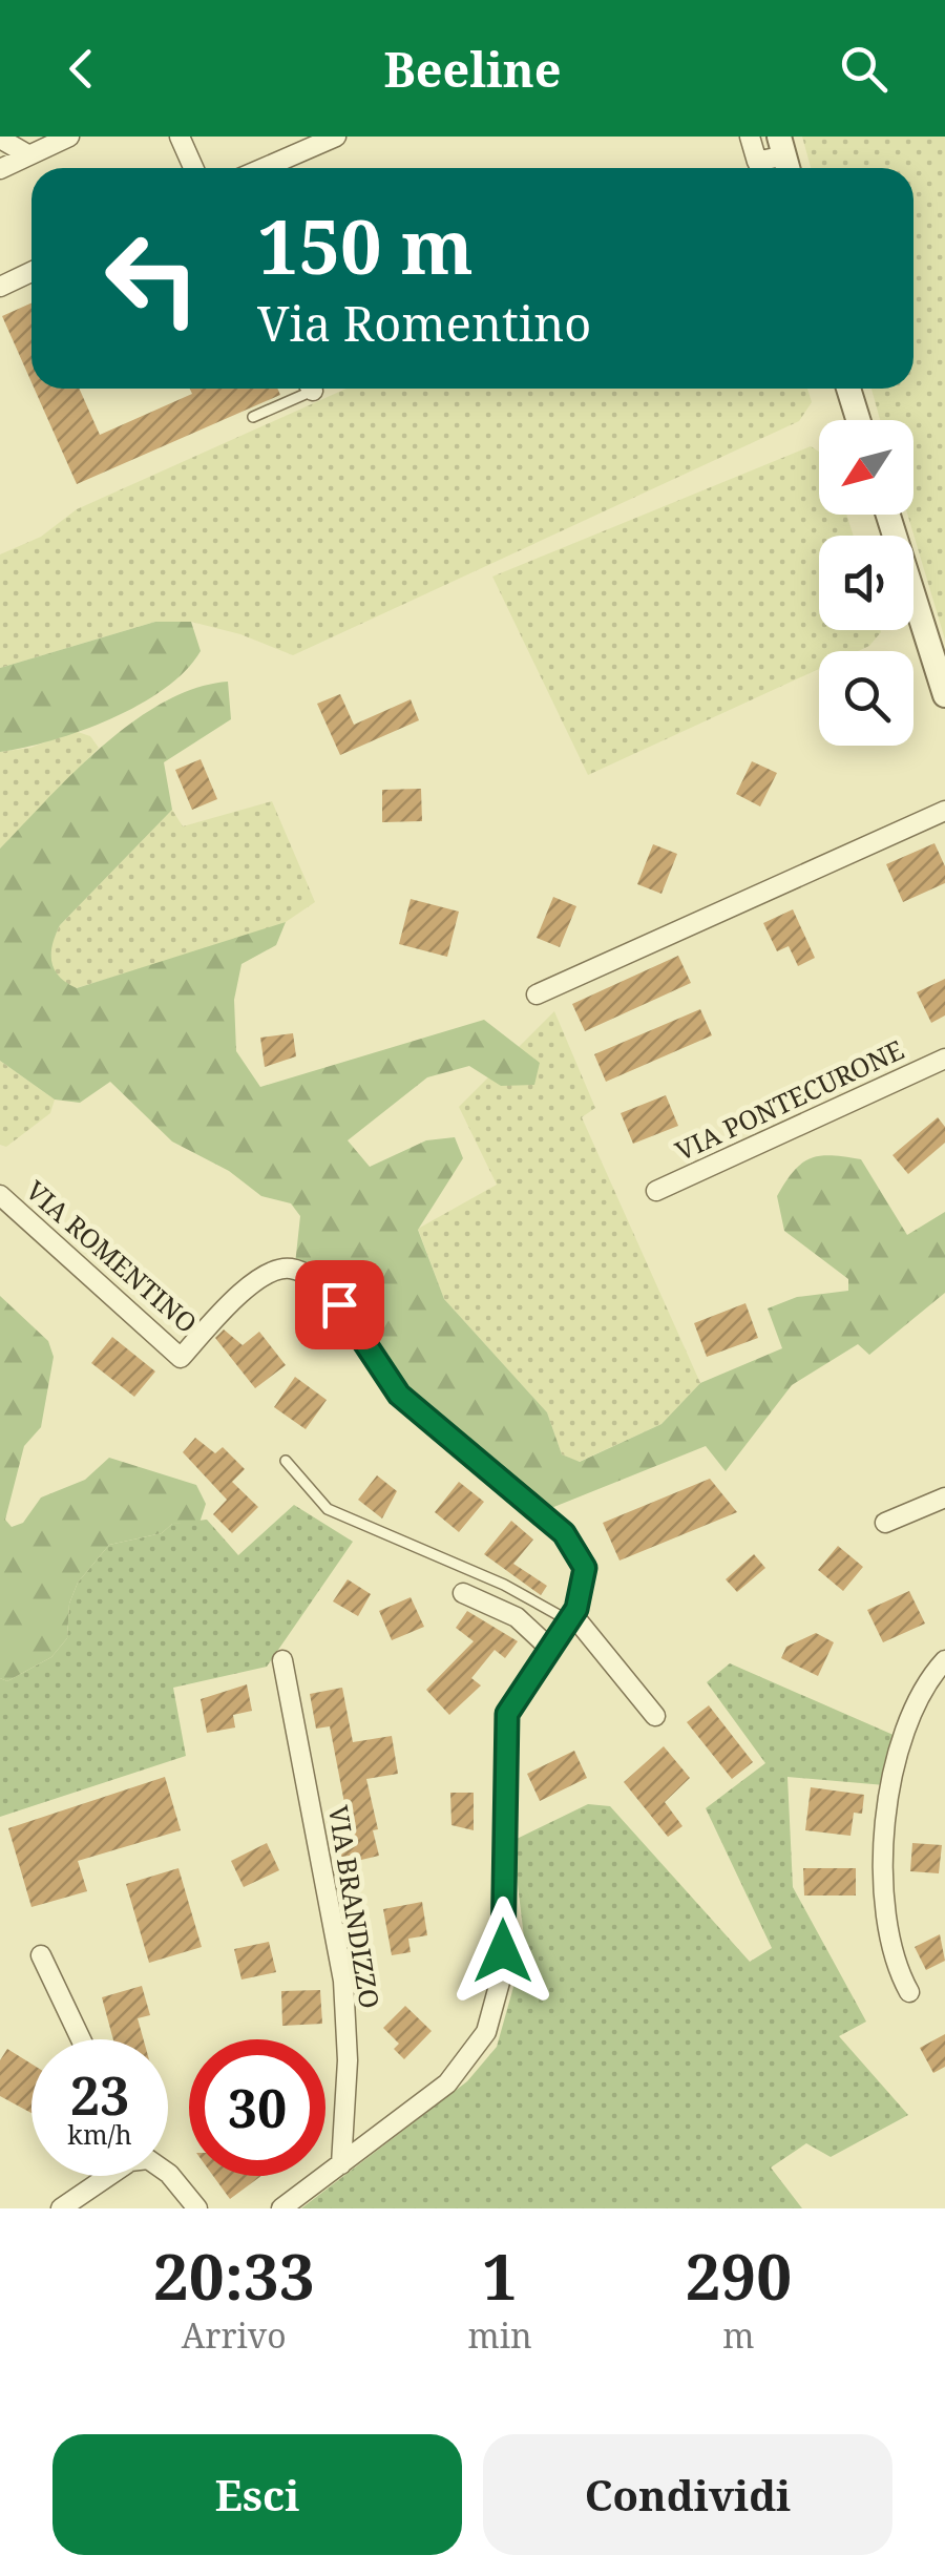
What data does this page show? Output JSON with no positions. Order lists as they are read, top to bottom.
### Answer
{
  "streets": {
    "street": ["VIA PONTECURONE", "VIA ROMENTINO", "VIA BRANDIZZO"]
  },
  "crossings": [
    ["VIA ROMENTINO", "VIA BRANDIZZO"]
  ],
  "north": "bottom left",
  "page": {
    "header": "Beeline",
    "turn": ["150 m", "Via Romentino"],
    "speed": "23 km/h",
    "limit": "30",
    "eta": [
      "20:33",
      "Arrivo",
      "1",
      "min",
      "290",
      "m"
    ],
    "buttons": ["Esci", "Condividi"]
  }
}
